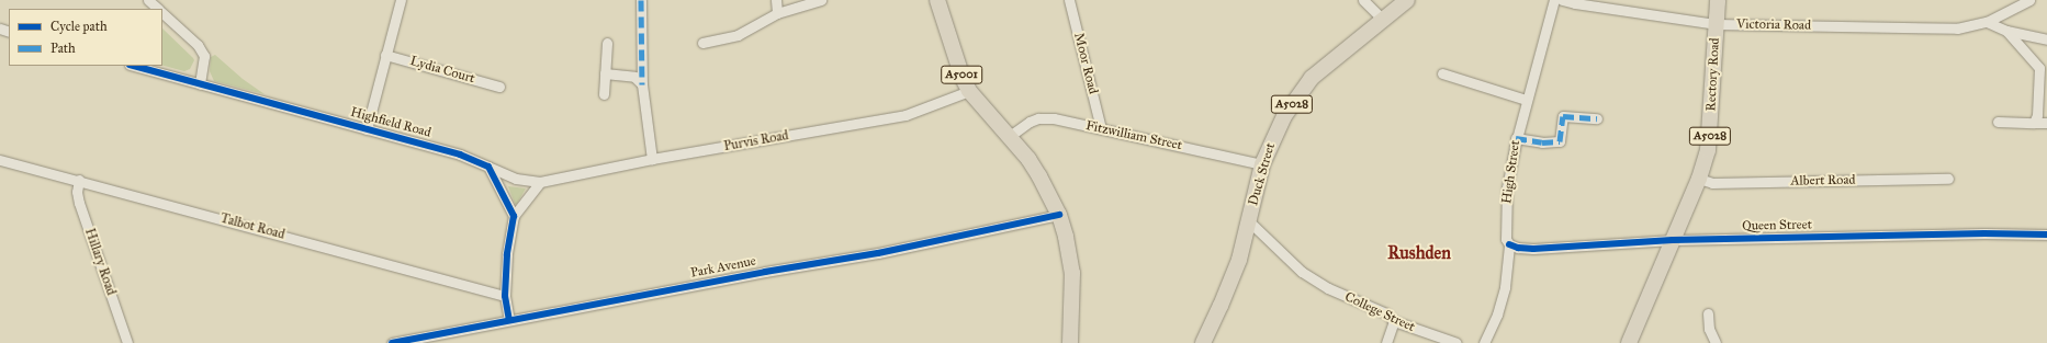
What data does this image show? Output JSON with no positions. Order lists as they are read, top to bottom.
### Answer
{
  "streets": {
    "main road": [
      "A5001",
      "Rectory Road",
      "A5028",
      "Duck Street"
    ],
    "street": [
      "Victoria Road",
      "Moor Road",
      "Lydia Court",
      "Highfield Road",
      "Fitzwilliam Street",
      "Purvis Road",
      "High Street",
      "Albert Road",
      "Queen Street",
      "Talbot Road",
      "Hillary Road",
      "Park Avenue",
      "College Street"
    ]
  },
  "crossings": [
    ["Victoria Road", "Rectory Road"],
    ["Moor Road", "Fitzwilliam Street"],
    ["A5001", "Fitzwilliam Street"],
    ["A5001", "Purvis Road"],
    ["A5001", "Park Avenue"],
    ["Rectory Road", "Albert Road"],
    ["Rectory Road", "Queen Street"],
    ["Highfield Road", "Purvis Road"],
    ["Fitzwilliam Street", "Duck Street"],
    ["High Street", "Queen Street"],
    ["Duck Street", "College Street"],
    ["Talbot Road", "Hillary Road"]
  ],
  "districts": ["Rushden"],
  "legend": ["Cycle path", "Path"]
}
